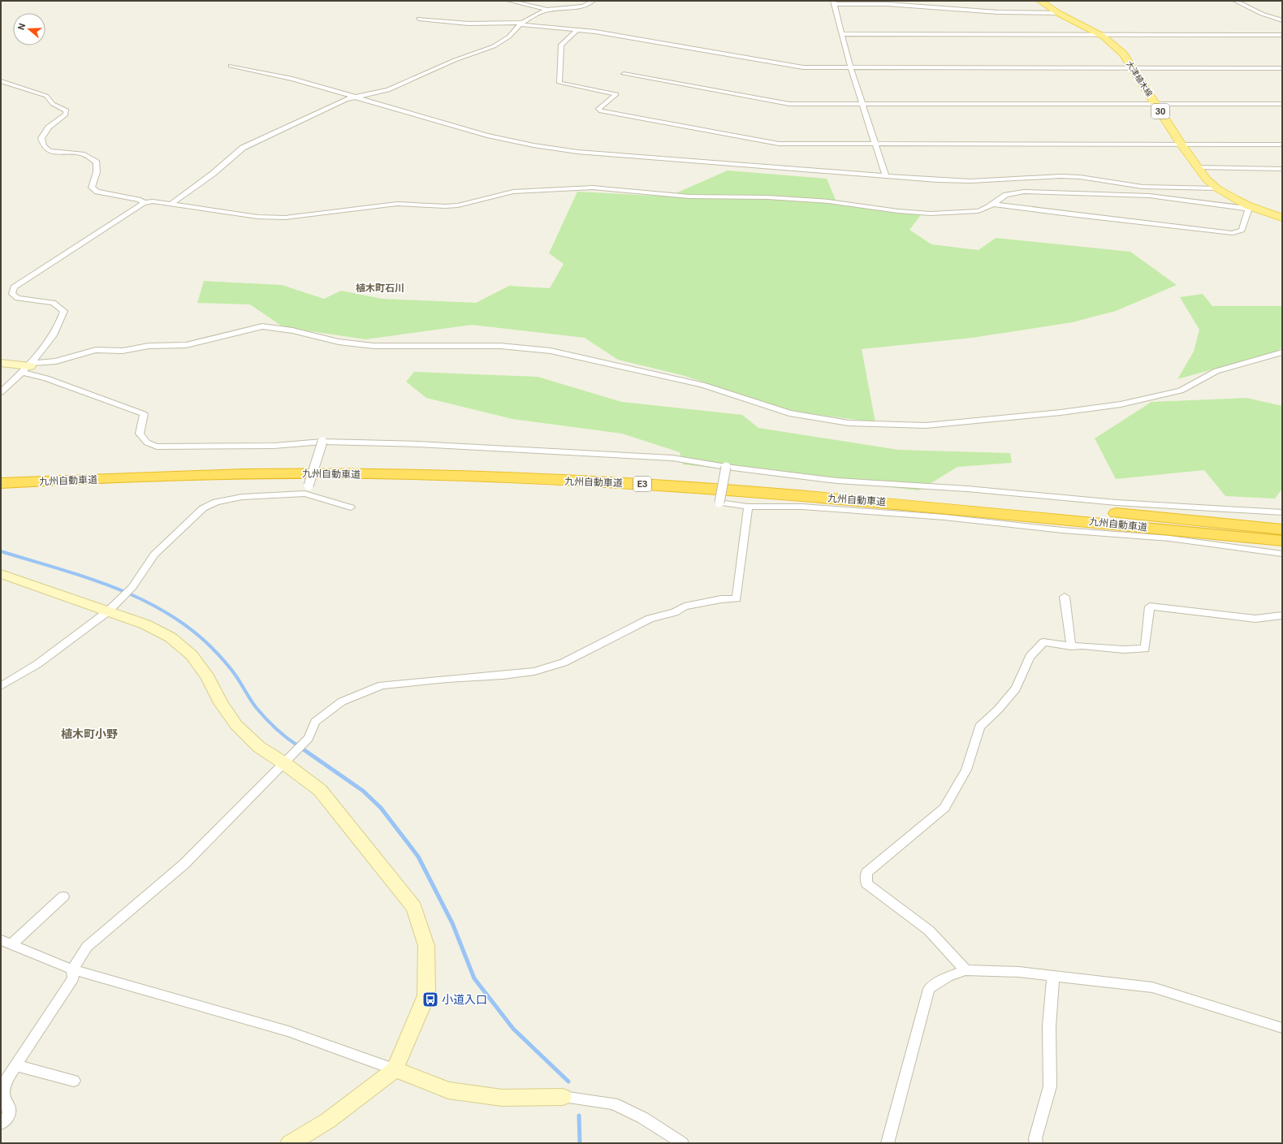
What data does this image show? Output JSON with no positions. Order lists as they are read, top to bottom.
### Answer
{
  "streets": {
    "highway": ["九州自動車道", "E3"],
    "main road": ["大津植木線", "30"]
  },
  "districts": ["植木町石川", "植木町小野"],
  "places": {
    "bus stop": ["小道入口"]
  },
  "north": "left"
}
